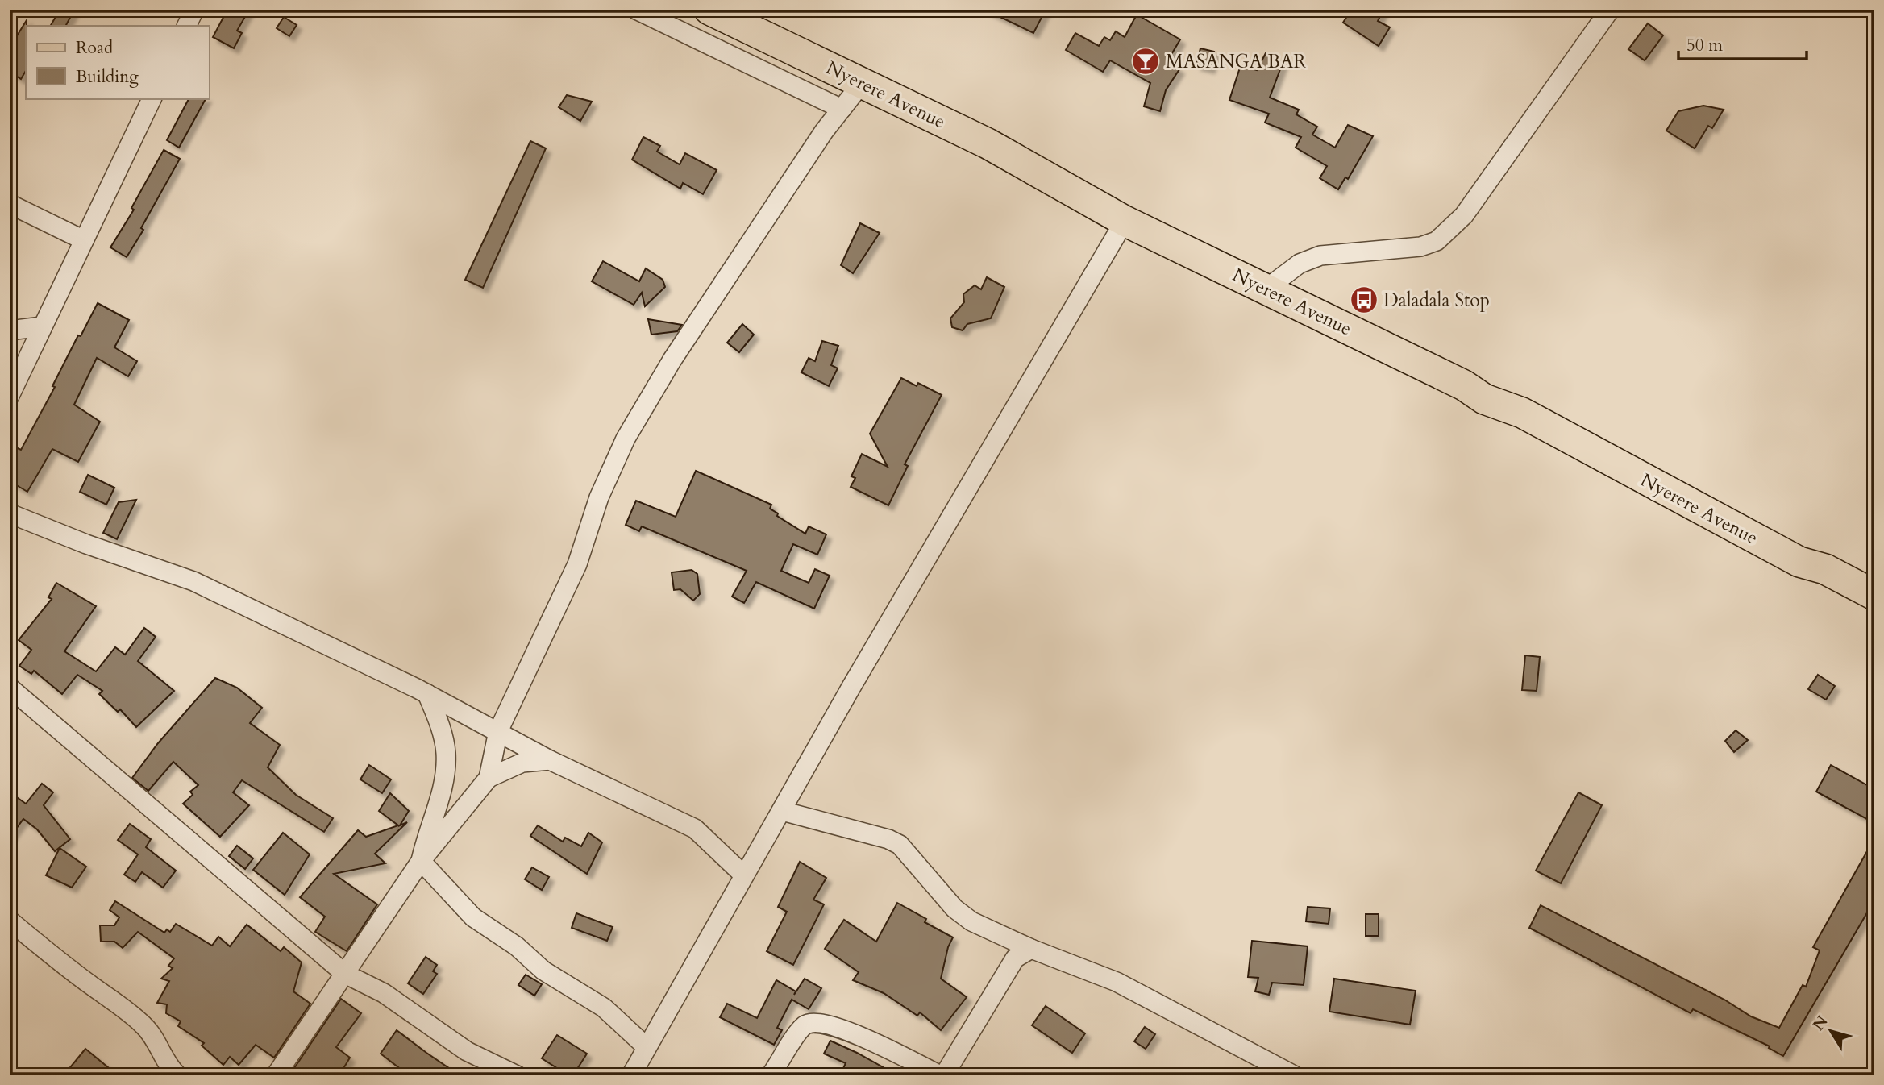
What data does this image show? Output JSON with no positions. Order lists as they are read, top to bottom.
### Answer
{
  "streets": {
    "main road": ["Nyerere Avenue"]
  },
  "places": {
    "bar": ["MASANGA BAR"],
    "bus stop": ["Daladala Stop"]
  },
  "legend": ["Road", "Building"],
  "scale_bar": "50 m",
  "north": "top left"
}
